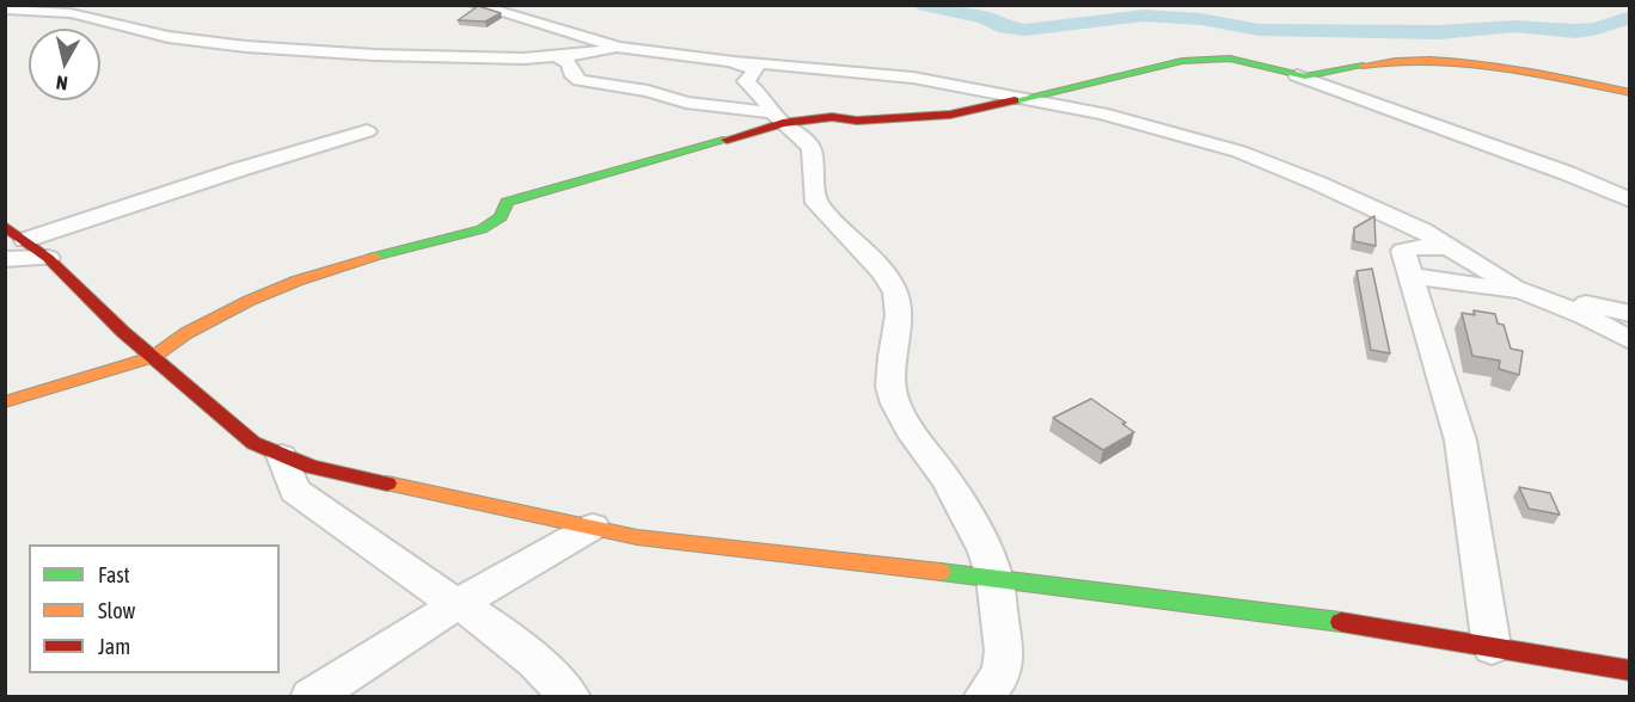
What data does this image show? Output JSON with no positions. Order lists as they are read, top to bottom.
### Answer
{
  "legend": ["Fast", "Slow", "Jam"],
  "north": "bottom"
}
